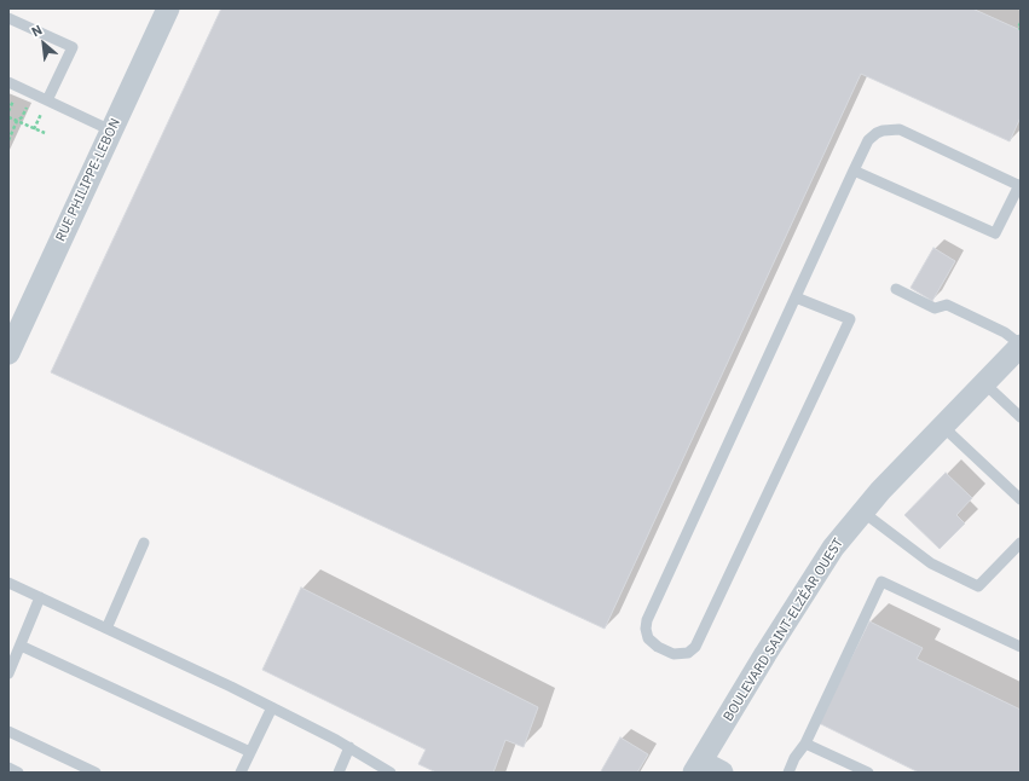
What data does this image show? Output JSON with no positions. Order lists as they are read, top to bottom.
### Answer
{
  "streets": {
    "street": ["RUE PHILIPPE-LEBON", "BOULEVARD SAINT-ELZÉAR OUEST"]
  },
  "north": "top left"
}
